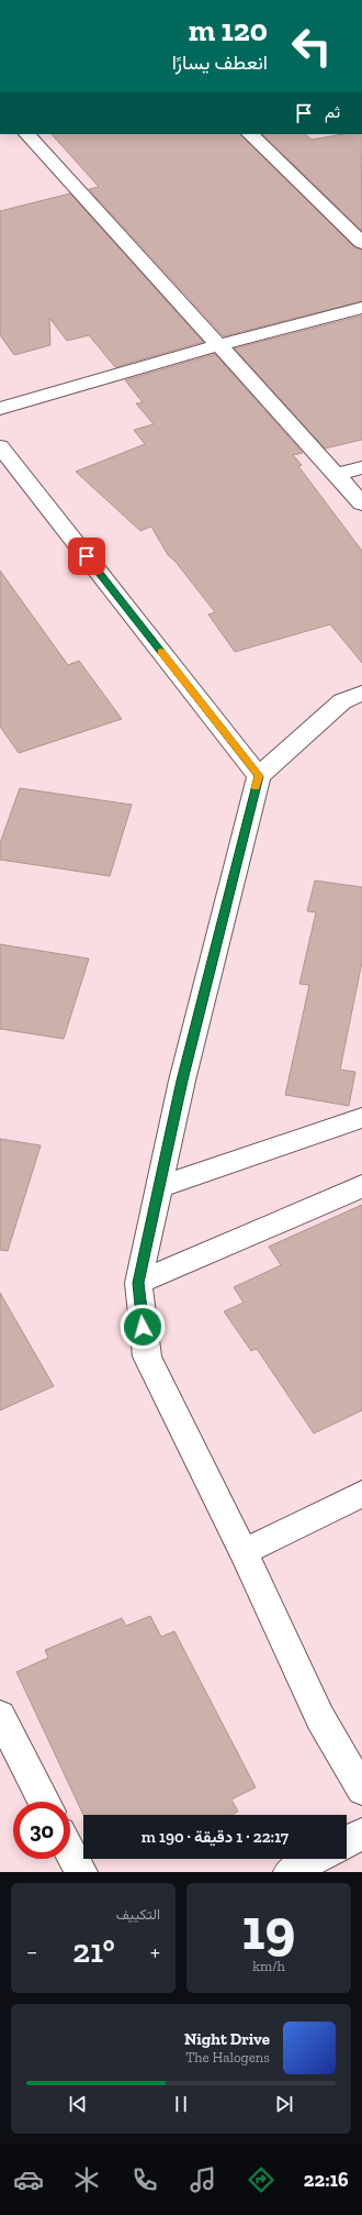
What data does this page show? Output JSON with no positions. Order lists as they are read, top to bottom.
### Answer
{
  "page": {
    "turn": ["120 m", "انعطف يسارًا"],
    "then": "ثم",
    "limit": "30",
    "trip": "22:17 · 1 دقيقة · 190 m",
    "tile": [
      ["19", "km/h"],
      "التكييف"
    ],
    "heat": ["−", "21°", "+"],
    "song": ["Night Drive", "The Halogens"],
    "tabs": "22:16"
  }
}
